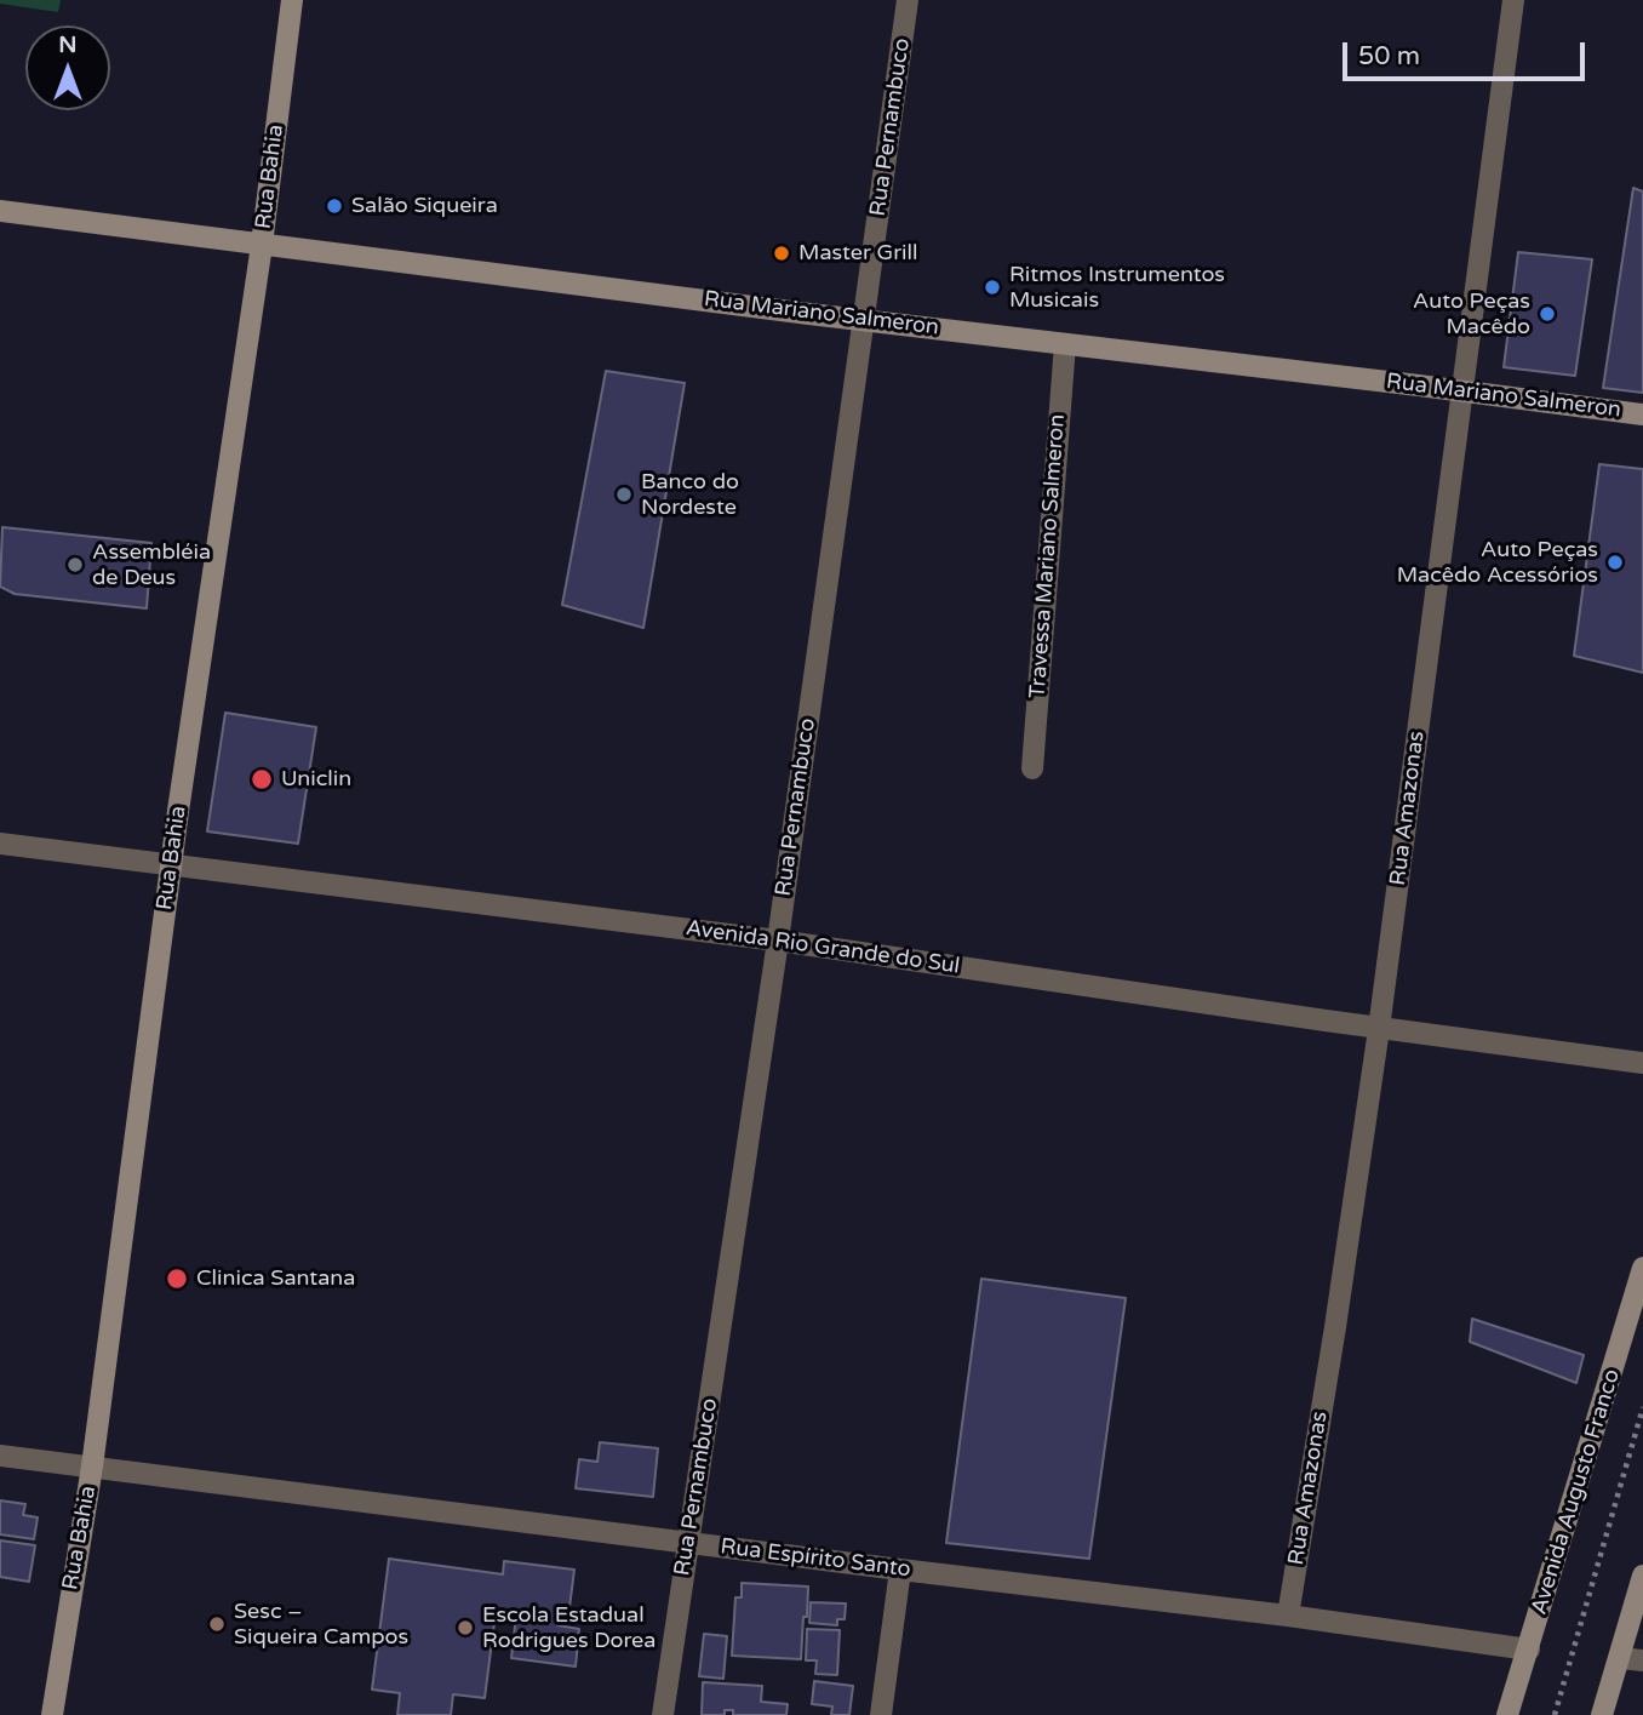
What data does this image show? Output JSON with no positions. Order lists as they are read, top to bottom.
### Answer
{
  "streets": {
    "main road": ["Rua Bahia", "Rua Mariano Salmeron", "Avenida Augusto Franco"],
    "street": [
      "Rua Pernambuco",
      "Travessa Mariano Salmeron",
      "Rua Amazonas",
      "Avenida Rio Grande do Sul",
      "Rua Espírito Santo"
    ]
  },
  "crossings": [
    ["Rua Pernambuco", "Rua Mariano Salmeron"],
    ["Rua Pernambuco", "Avenida Rio Grande do Sul"],
    ["Rua Pernambuco", "Rua Espírito Santo"],
    ["Rua Bahia", "Rua Mariano Salmeron"],
    ["Rua Bahia", "Avenida Rio Grande do Sul"],
    ["Rua Bahia", "Rua Espírito Santo"],
    ["Rua Mariano Salmeron", "Travessa Mariano Salmeron"],
    ["Rua Mariano Salmeron", "Rua Amazonas"],
    ["Rua Amazonas", "Avenida Rio Grande do Sul"],
    ["Rua Amazonas", "Rua Espírito Santo"],
    ["Avenida Augusto Franco", "Rua Espírito Santo"]
  ],
  "places": [
    "Salão Siqueira",
    "Master Grill",
    "Ritmos Instrumentos Musicais",
    "Auto Peças Macêdo",
    "Banco do Nordeste",
    "Auto Peças Macêdo Acessórios",
    "Assembléia de Deus",
    "Uniclin",
    "Clinica Santana",
    "Sesc – Siqueira Campos",
    "Escola Estadual Rodrigues Dorea"
  ],
  "scale_bar": "50 m",
  "north": "top"
}
